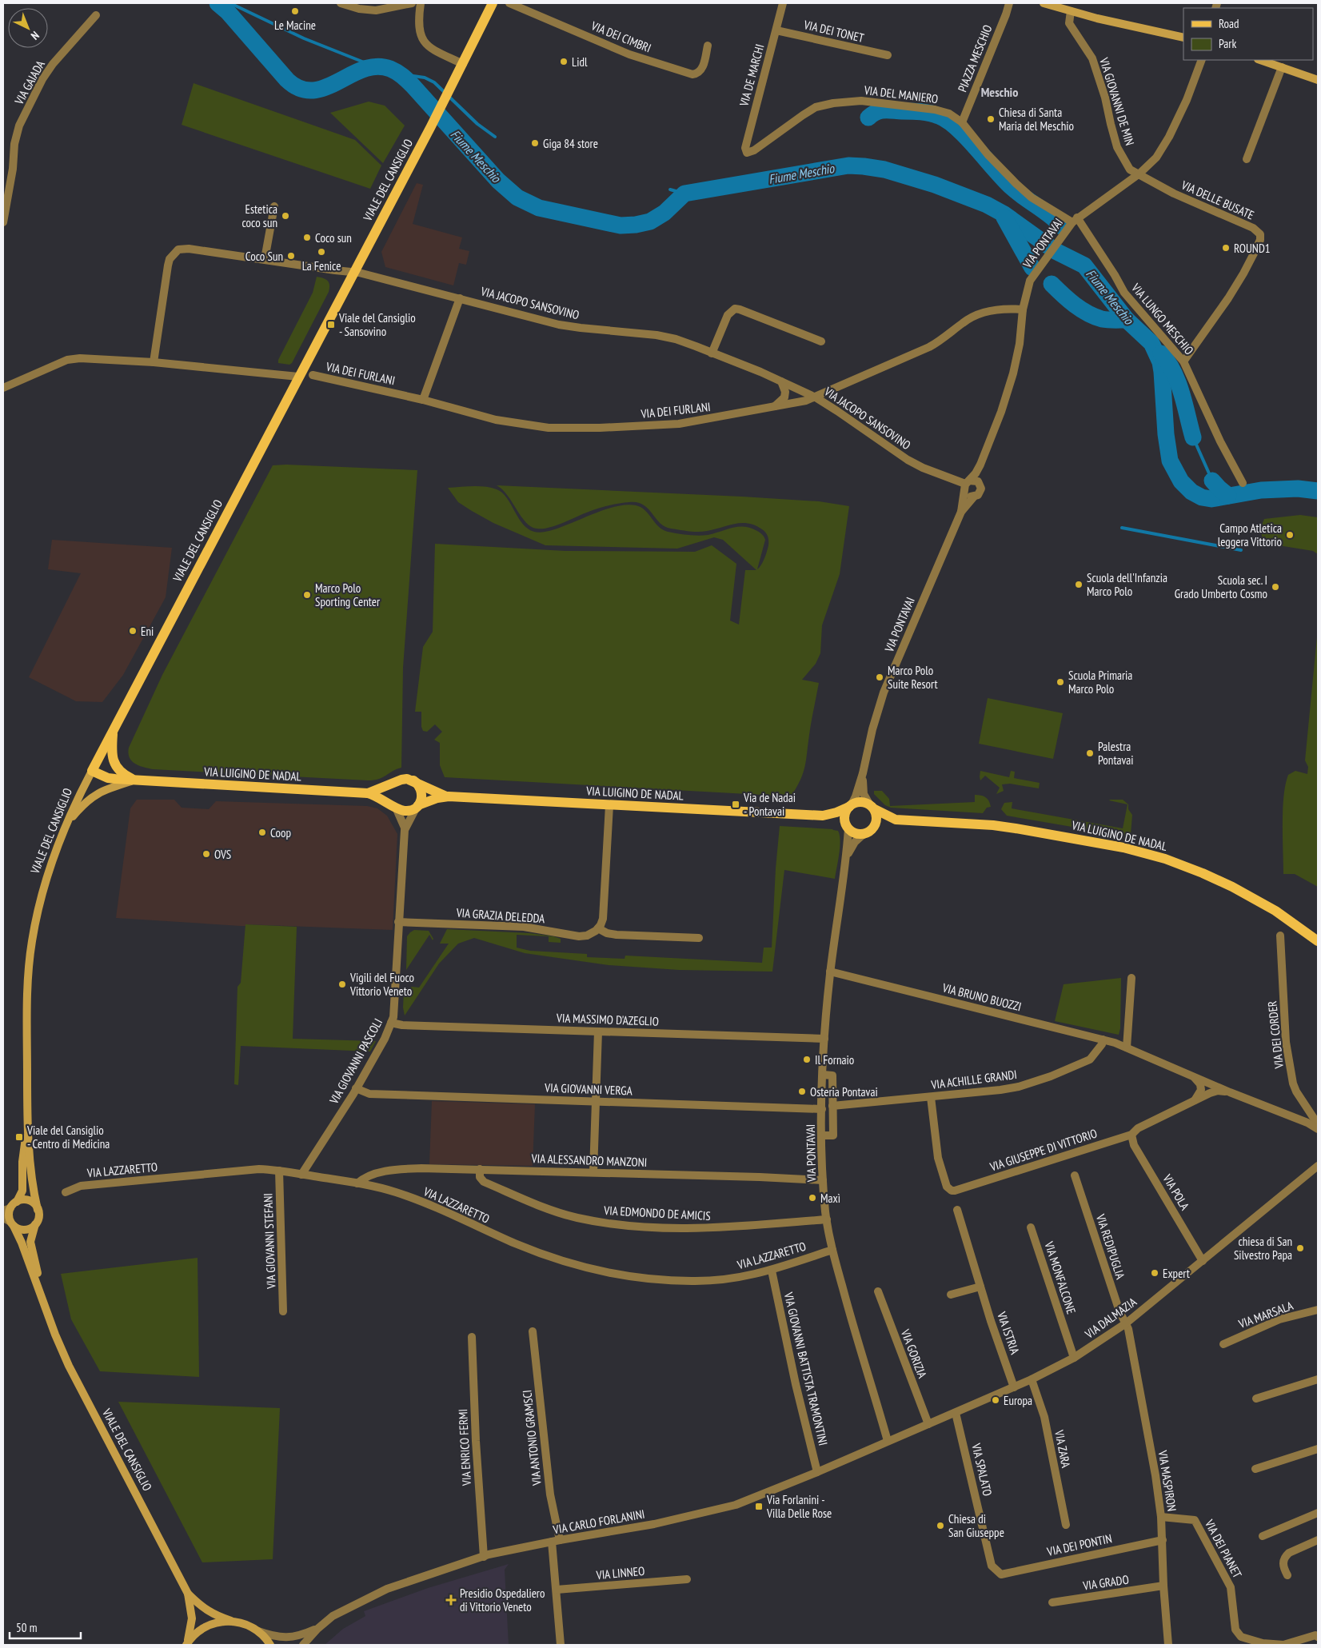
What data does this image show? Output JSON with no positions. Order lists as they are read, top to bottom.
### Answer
{
  "streets": {
    "main road": ["VIALE DEL CANSIGLIO", "VIA LUIGINO DE NADAL"],
    "street": [
      "VIA DEI TONET",
      "VIA DEI CIMBRI",
      "PIAZZA MESCHIO",
      "VIA DE MARCHI",
      "VIA GAIADA",
      "VIA DEL MANIERO",
      "VIA GIOVANNI DE MIN",
      "VIA DELLE BUSATE",
      "VIA PONTAVAI",
      "VIA JACOPO SANSOVINO",
      "VIA LUNGO MESCHIO",
      "VIA DEI FURLANI",
      "VIA GRAZIA DELEDDA",
      "VIA BRUNO BUOZZI",
      "VIA MASSIMO D'AZEGLIO",
      "VIA DEI CORDER",
      "VIA GIOVANNI PASCOLI",
      "VIA ACHILLE GRANDI",
      "VIA GIOVANNI VERGA",
      "VIA GIUSEPPE DI VITTORIO",
      "VIA ALESSANDRO MANZONI",
      "VIA LAZZARETTO",
      "VIA POLA",
      "VIA EDMONDO DE AMICIS",
      "VIA GIOVANNI STEFANI",
      "VIA REDIPUGLIA",
      "VIA MONFALCONE",
      "VIA MARSALA",
      "VIA DALMAZIA",
      "VIA ISTRIA",
      "VIA GORIZIA",
      "VIA GIOVANNI BATTISTA TRAMONTINI",
      "VIA ANTONIO GRAMSCI",
      "VIA ENRICO FERMI",
      "VIA ZARA",
      "VIA SPALATO",
      "VIA MASPIRON",
      "VIA CARLO FORLANINI",
      "VIA DEI PONTIN",
      "VIA DEI PIANET",
      "VIA LINNEO",
      "VIA GRADO"
    ]
  },
  "crossings": [
    ["VIA DEI TONET", "VIA DE MARCHI"],
    ["PIAZZA MESCHIO", "VIA DEL MANIERO"],
    ["VIA DE MARCHI", "VIA DEL MANIERO"],
    ["VIA DEL MANIERO", "VIA PONTAVAI"],
    ["VIA DEL MANIERO", "VIA LUNGO MESCHIO"],
    ["VIA GIOVANNI DE MIN", "VIA DELLE BUSATE"],
    ["VIA GIOVANNI DE MIN", "VIA PONTAVAI"],
    ["VIALE DEL CANSIGLIO", "VIA JACOPO SANSOVINO"],
    ["VIALE DEL CANSIGLIO", "VIA LUIGINO DE NADAL"],
    ["VIALE DEL CANSIGLIO", "VIA CARLO FORLANINI"],
    ["VIA DELLE BUSATE", "VIA PONTAVAI"],
    ["VIA DELLE BUSATE", "VIA LUNGO MESCHIO"],
    ["VIA PONTAVAI", "VIA JACOPO SANSOVINO"],
    ["VIA PONTAVAI", "VIA LUNGO MESCHIO"],
    ["VIA PONTAVAI", "VIA DEI FURLANI"],
    ["VIA PONTAVAI", "VIA LUIGINO DE NADAL"],
    ["VIA PONTAVAI", "VIA BRUNO BUOZZI"],
    ["VIA PONTAVAI", "VIA MASSIMO D'AZEGLIO"],
    ["VIA PONTAVAI", "VIA GIOVANNI VERGA"],
    ["VIA PONTAVAI", "VIA ALESSANDRO MANZONI"],
    ["VIA PONTAVAI", "VIA LAZZARETTO"],
    ["VIA PONTAVAI", "VIA EDMONDO DE AMICIS"],
    ["VIA PONTAVAI", "VIA DALMAZIA"],
    ["VIA PONTAVAI", "VIA CARLO FORLANINI"],
    ["VIA JACOPO SANSOVINO", "VIA DEI FURLANI"],
    ["VIA LUIGINO DE NADAL", "VIA GIOVANNI PASCOLI"],
    ["VIA GRAZIA DELEDDA", "VIA GIOVANNI PASCOLI"],
    ["VIA BRUNO BUOZZI", "VIA ACHILLE GRANDI"],
    ["VIA BRUNO BUOZZI", "VIA GIUSEPPE DI VITTORIO"],
    ["VIA MASSIMO D'AZEGLIO", "VIA GIOVANNI PASCOLI"],
    ["VIA GIOVANNI PASCOLI", "VIA GIOVANNI VERGA"],
    ["VIA GIOVANNI PASCOLI", "VIA LAZZARETTO"],
    ["VIA ACHILLE GRANDI", "VIA GIUSEPPE DI VITTORIO"],
    ["VIA GIUSEPPE DI VITTORIO", "VIA POLA"],
    ["VIA ALESSANDRO MANZONI", "VIA LAZZARETTO"],
    ["VIA ALESSANDRO MANZONI", "VIA EDMONDO DE AMICIS"],
    ["VIA LAZZARETTO", "VIA GIOVANNI STEFANI"],
    ["VIA LAZZARETTO", "VIA GIOVANNI BATTISTA TRAMONTINI"],
    ["VIA POLA", "VIA DALMAZIA"],
    ["VIA REDIPUGLIA", "VIA DALMAZIA"],
    ["VIA REDIPUGLIA", "VIA MASPIRON"],
    ["VIA MONFALCONE", "VIA DALMAZIA"],
    ["VIA DALMAZIA", "VIA ISTRIA"],
    ["VIA DALMAZIA", "VIA GORIZIA"],
    ["VIA DALMAZIA", "VIA ZARA"],
    ["VIA DALMAZIA", "VIA SPALATO"],
    ["VIA DALMAZIA", "VIA MASPIRON"],
    ["VIA DALMAZIA", "VIA CARLO FORLANINI"],
    ["VIA GIOVANNI BATTISTA TRAMONTINI", "VIA CARLO FORLANINI"],
    ["VIA ANTONIO GRAMSCI", "VIA CARLO FORLANINI"],
    ["VIA ANTONIO GRAMSCI", "VIA LINNEO"],
    ["VIA ENRICO FERMI", "VIA CARLO FORLANINI"],
    ["VIA SPALATO", "VIA DEI PONTIN"],
    ["VIA MASPIRON", "VIA DEI PONTIN"],
    ["VIA MASPIRON", "VIA DEI PIANET"],
    ["VIA MASPIRON", "VIA GRADO"]
  ],
  "districts": ["Meschio"],
  "water": ["Fiume Meschio"],
  "places": {
    "other": [
      "Le Macine",
      "Lidl",
      "Chiesa di Santa Maria del Meschio",
      "Giga 84 store",
      "Estetica coco sun",
      "Coco sun",
      "ROUND1",
      "La Fenice",
      "Coco Sun",
      "Campo Atletica leggera Vittorio",
      "Scuola dell'Infanzia Marco Polo",
      "Scuola sec. I Grado Umberto Cosmo",
      "Marco Polo Sporting Center",
      "Eni",
      "Marco Polo Suite Resort",
      "Scuola Primaria Marco Polo",
      "Palestra Pontavai",
      "Coop",
      "OVS",
      "Vigili del Fuoco Vittorio Veneto",
      "Il Fornaio",
      "Osteria Pontavai",
      "Maxì",
      "chiesa di San Silvestro Papa",
      "Expert",
      "Europa",
      "Chiesa di San Giuseppe"
    ],
    "transit": [
      "Viale del Cansiglio - Sansovino",
      "Via de Nadai - Pontavai",
      "Viale del Cansiglio - Centro di Medicina",
      "Via Forlanini - Villa Delle Rose"
    ],
    "health": ["Presidio Ospedaliero di Vittorio Veneto"]
  },
  "legend": ["Road", "Park"],
  "scale_bar": "50 m",
  "north": "bottom right"
}
